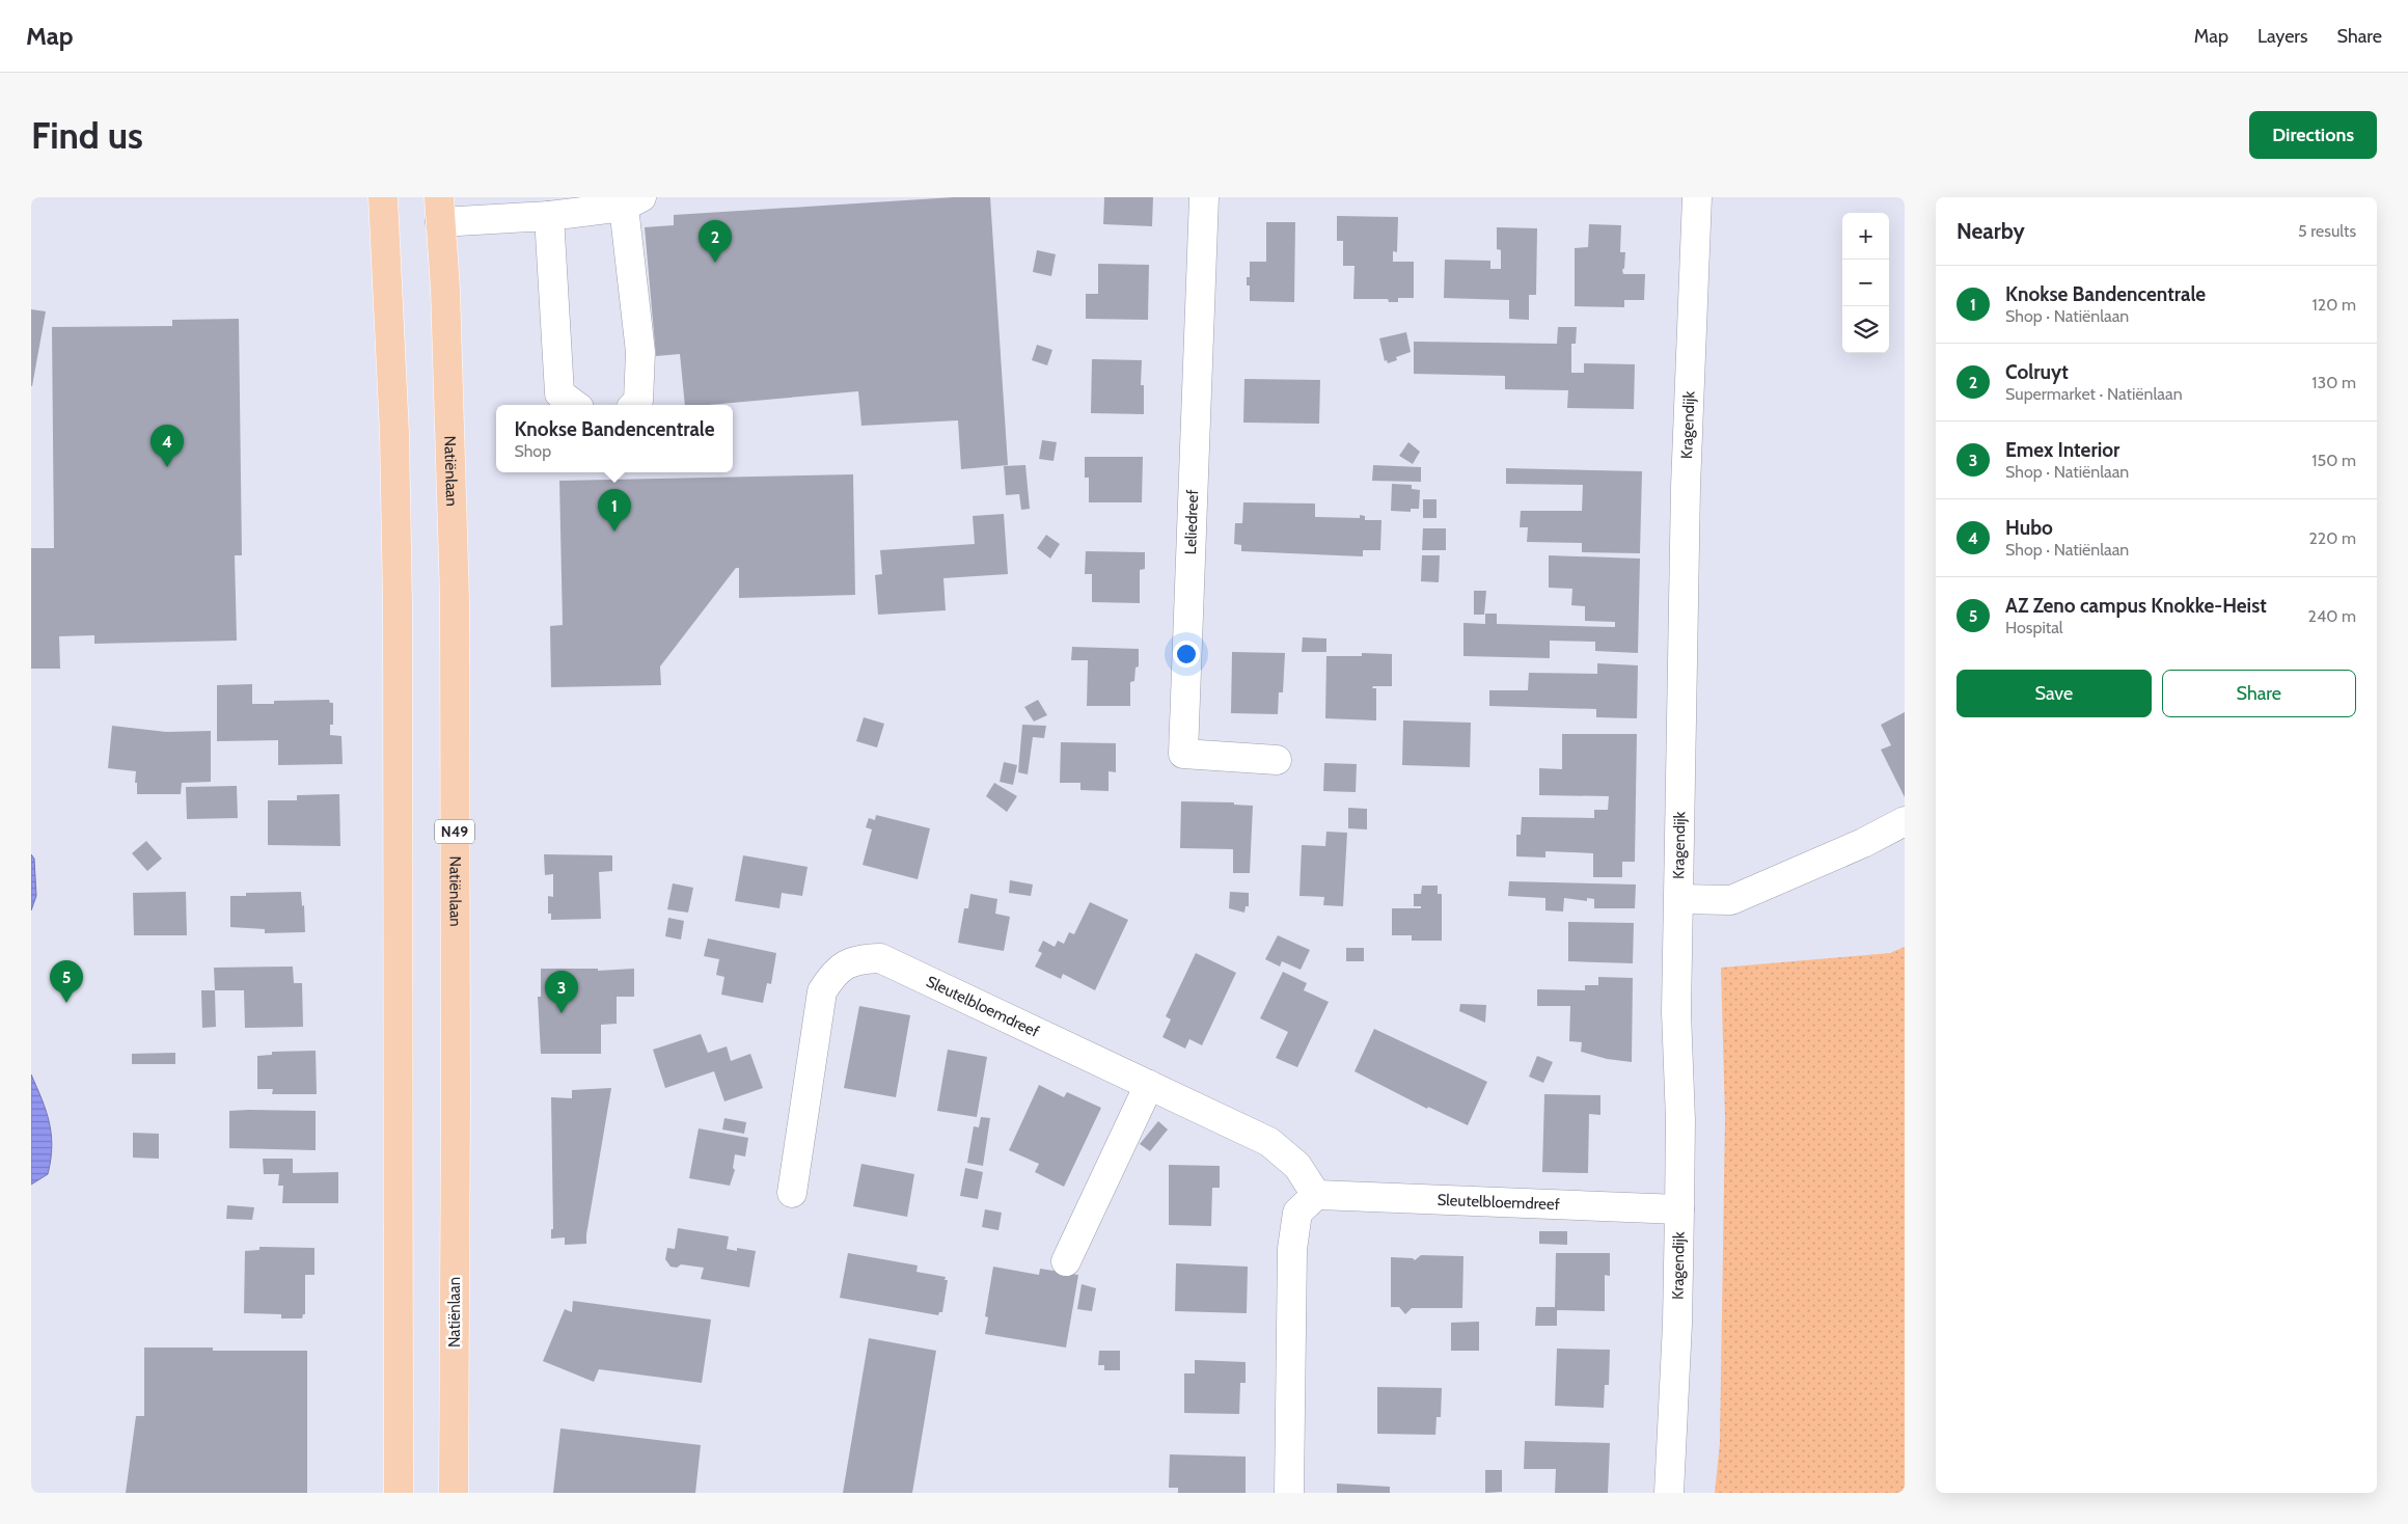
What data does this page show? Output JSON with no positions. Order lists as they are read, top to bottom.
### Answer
{
  "streets": {
    "main road": ["Natiënlaan", "N49"],
    "street": ["Kragendijk", "Leliedreef", "Sleutelbloemdreef"]
  },
  "crossings": [
    ["Kragendijk", "Sleutelbloemdreef"]
  ],
  "page": {
    "header": "Map",
    "nav": ["Map", "Layers", "Share"],
    "buttons": [
      "Directions",
      ["Save", "Share"]
    ],
    "title": "Find us",
    "heading": ["Nearby", "5 results"],
    "map_buttons": ["+", "−"],
    "pins": [
      "2",
      "4",
      "1",
      "5",
      "3"
    ],
    "list": [
      {
        "mark": "1",
        "name": "Knokse Bandencentrale",
        "note": "Shop · Natiënlaan",
        "value": "120 m"
      },
      {
        "mark": "2",
        "name": "Colruyt",
        "note": "Supermarket · Natiënlaan",
        "value": "130 m"
      },
      {
        "mark": "3",
        "name": "Emex Interior",
        "note": "Shop · Natiënlaan",
        "value": "150 m"
      },
      {
        "mark": "4",
        "name": "Hubo",
        "note": "Shop · Natiënlaan",
        "value": "220 m"
      },
      {
        "mark": "5",
        "name": "AZ Zeno campus Knokke-Heist",
        "note": "Hospital",
        "value": "240 m"
      }
    ],
    "popup": ["Knokse Bandencentrale", "Shop"]
  }
}
